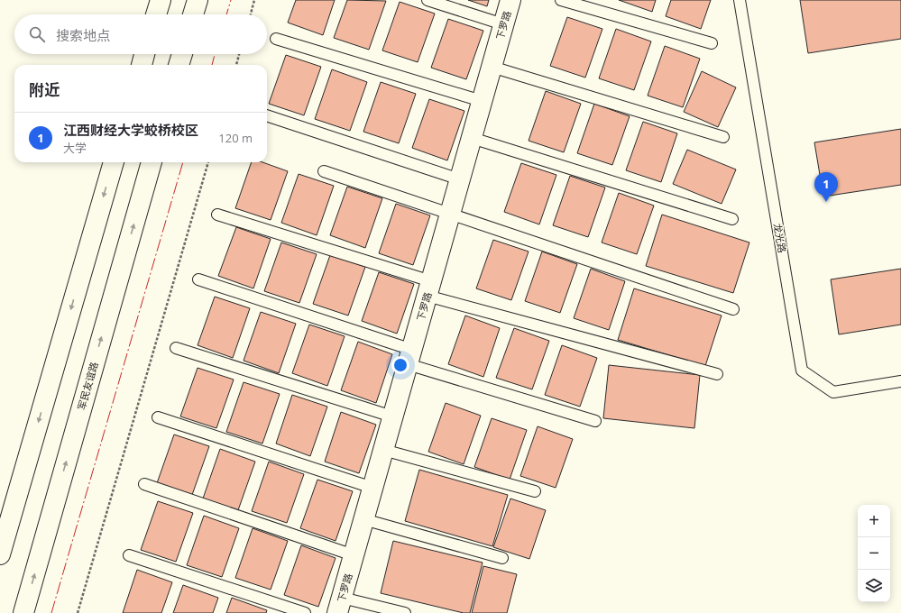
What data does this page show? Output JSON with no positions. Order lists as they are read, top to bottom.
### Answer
{
  "streets": {
    "street": ["下罗路", "军民友谊路"],
    "lane": ["龙光路"]
  },
  "page": {
    "search": "搜索地点",
    "heading": "附近",
    "list": [
      {
        "mark": "1",
        "name": "江西财经大学蛟桥校区",
        "note": "大学",
        "value": "120 m"
      }
    ],
    "pins": "1",
    "map_buttons": ["+", "−"]
  }
}
